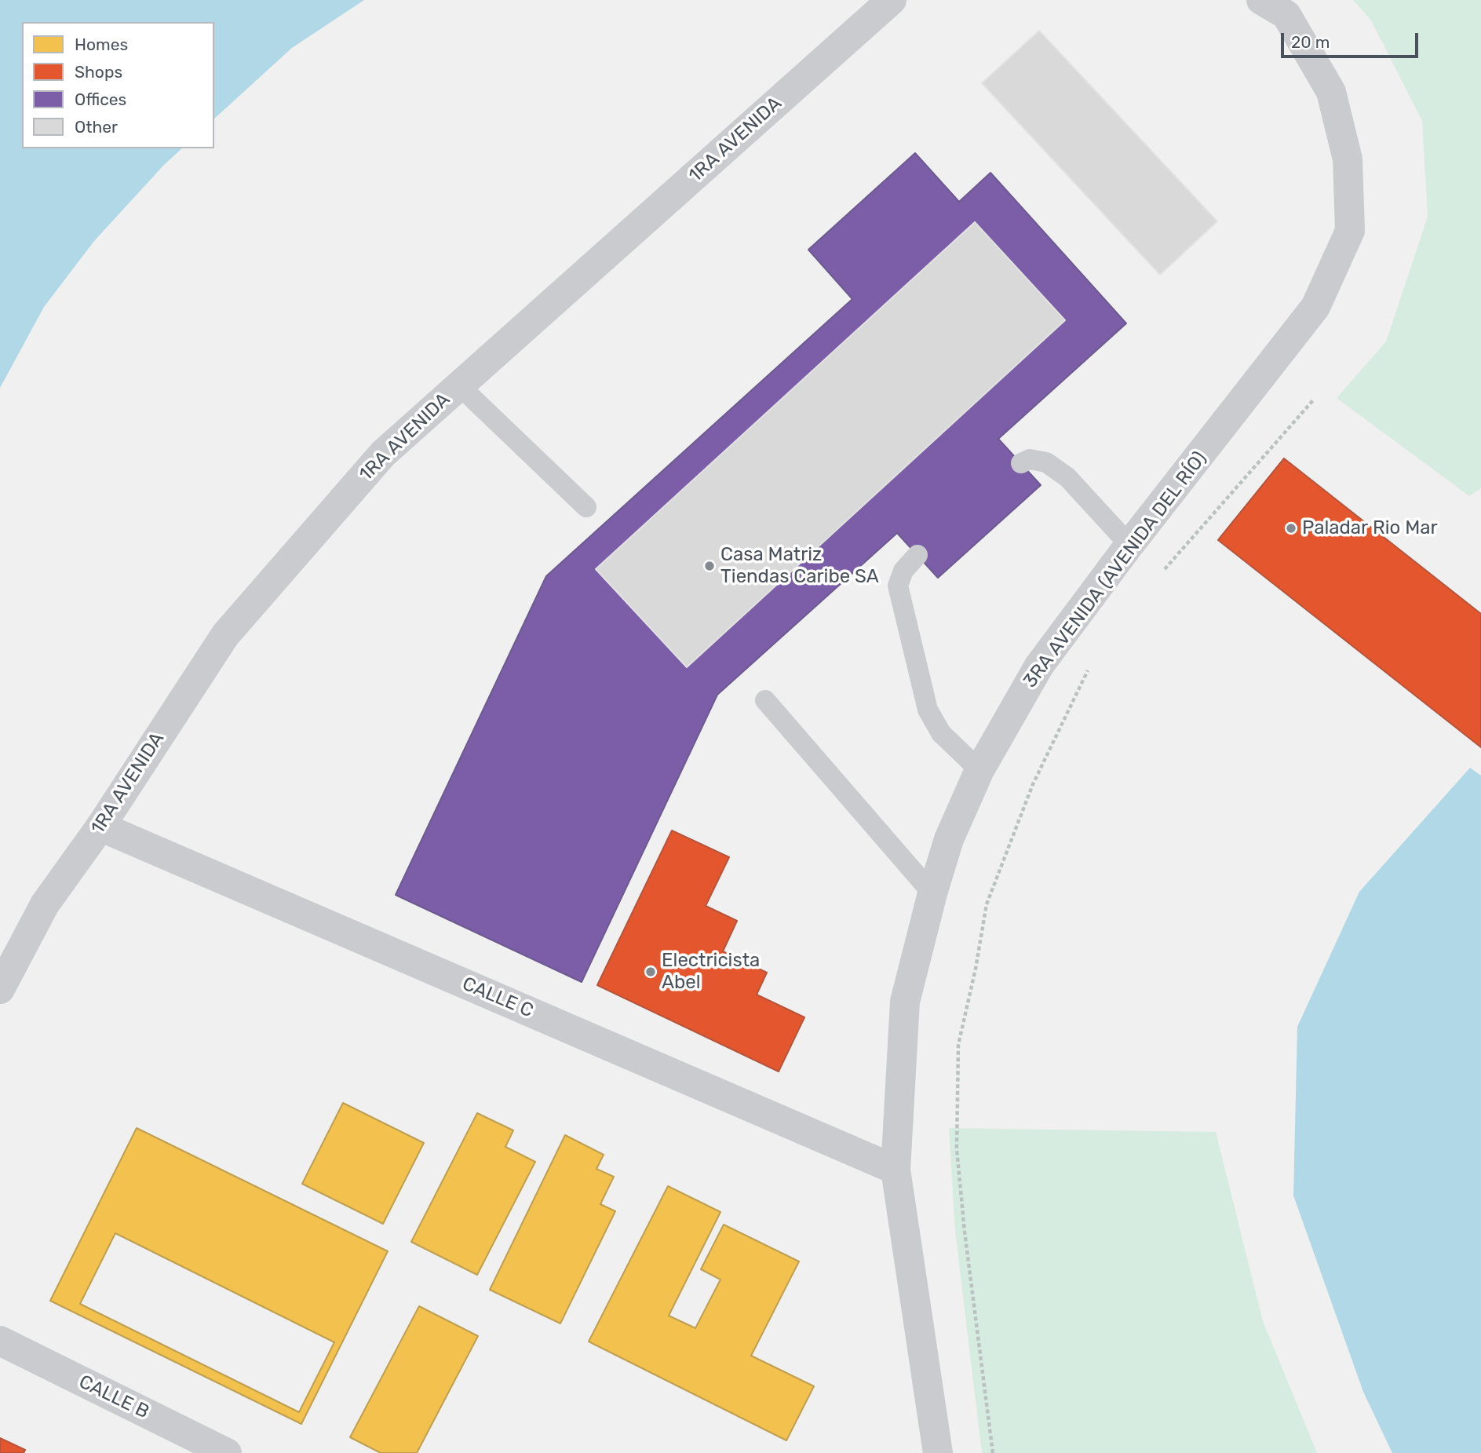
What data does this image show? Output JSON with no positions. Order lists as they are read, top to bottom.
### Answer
{
  "streets": {
    "street": [
      "1RA AVENIDA",
      "3RA AVENIDA (AVENIDA DEL RÍO)",
      "CALLE C",
      "CALLE B"
    ]
  },
  "crossings": [
    ["1RA AVENIDA", "CALLE C"],
    ["3RA AVENIDA (AVENIDA DEL RÍO)", "CALLE C"]
  ],
  "places": ["Paladar Rio Mar", "Casa Matriz Tiendas Caribe SA", "Electricista Abel"],
  "legend": [
    "Homes",
    "Shops",
    "Offices",
    "Other"
  ],
  "scale_bar": "20 m"
}
